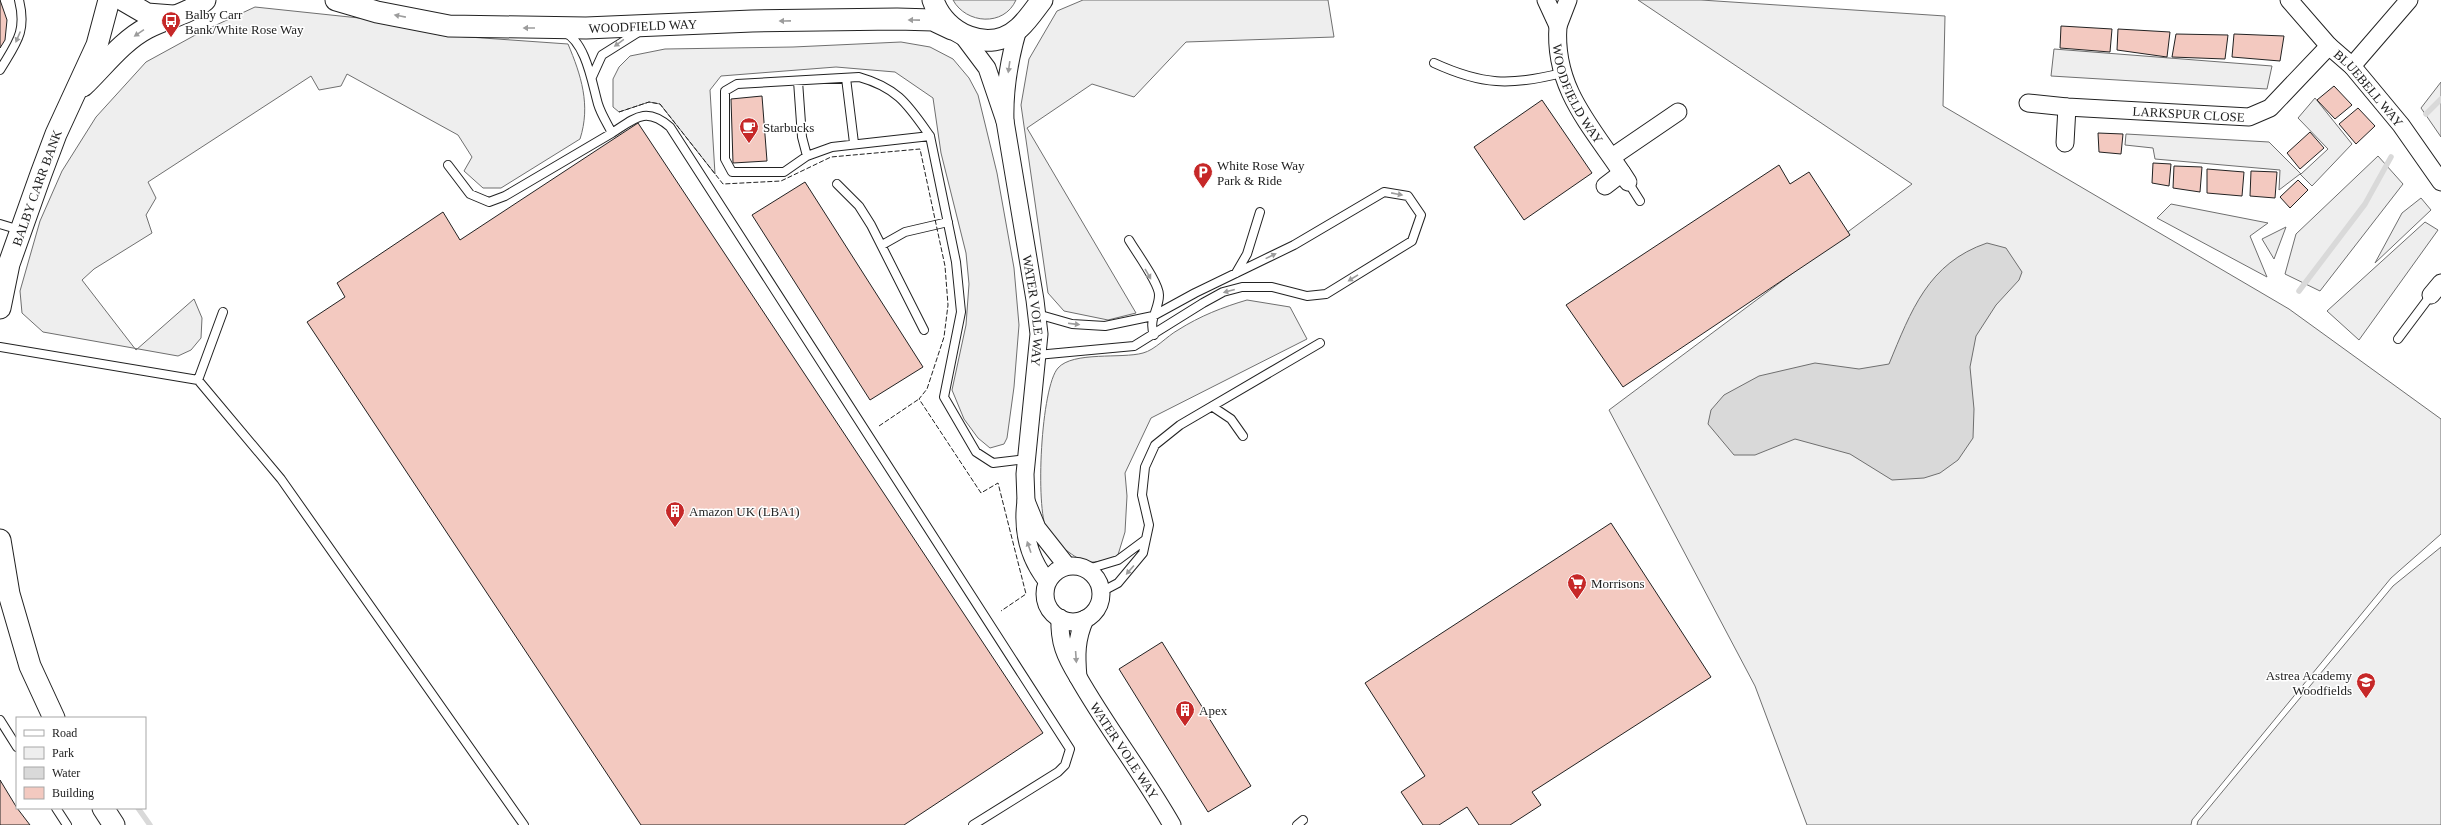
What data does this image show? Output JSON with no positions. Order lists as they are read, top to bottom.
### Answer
{
  "streets": {
    "street": [
      "WOODFIELD WAY",
      "BLUEBELL WAY",
      "LARKSPUR CLOSE",
      "BALBY CARR BANK",
      "WATER VOLE WAY"
    ]
  },
  "crossings": [
    ["WOODFIELD WAY", "WATER VOLE WAY"],
    ["BLUEBELL WAY", "LARKSPUR CLOSE"]
  ],
  "one_way": ["WOODFIELD WAY"],
  "places": {
    "bus stop": ["Balby Carr Bank/White Rose Way"],
    "cafe": ["Starbucks"],
    "parking": ["White Rose Way Park & Ride"],
    "building": ["Amazon UK (LBA1)", "Apex"],
    "supermarket": ["Morrisons"],
    "school or university": ["Astrea Academy Woodfields"]
  },
  "legend": [
    "Road",
    "Park",
    "Water",
    "Building"
  ]
}
